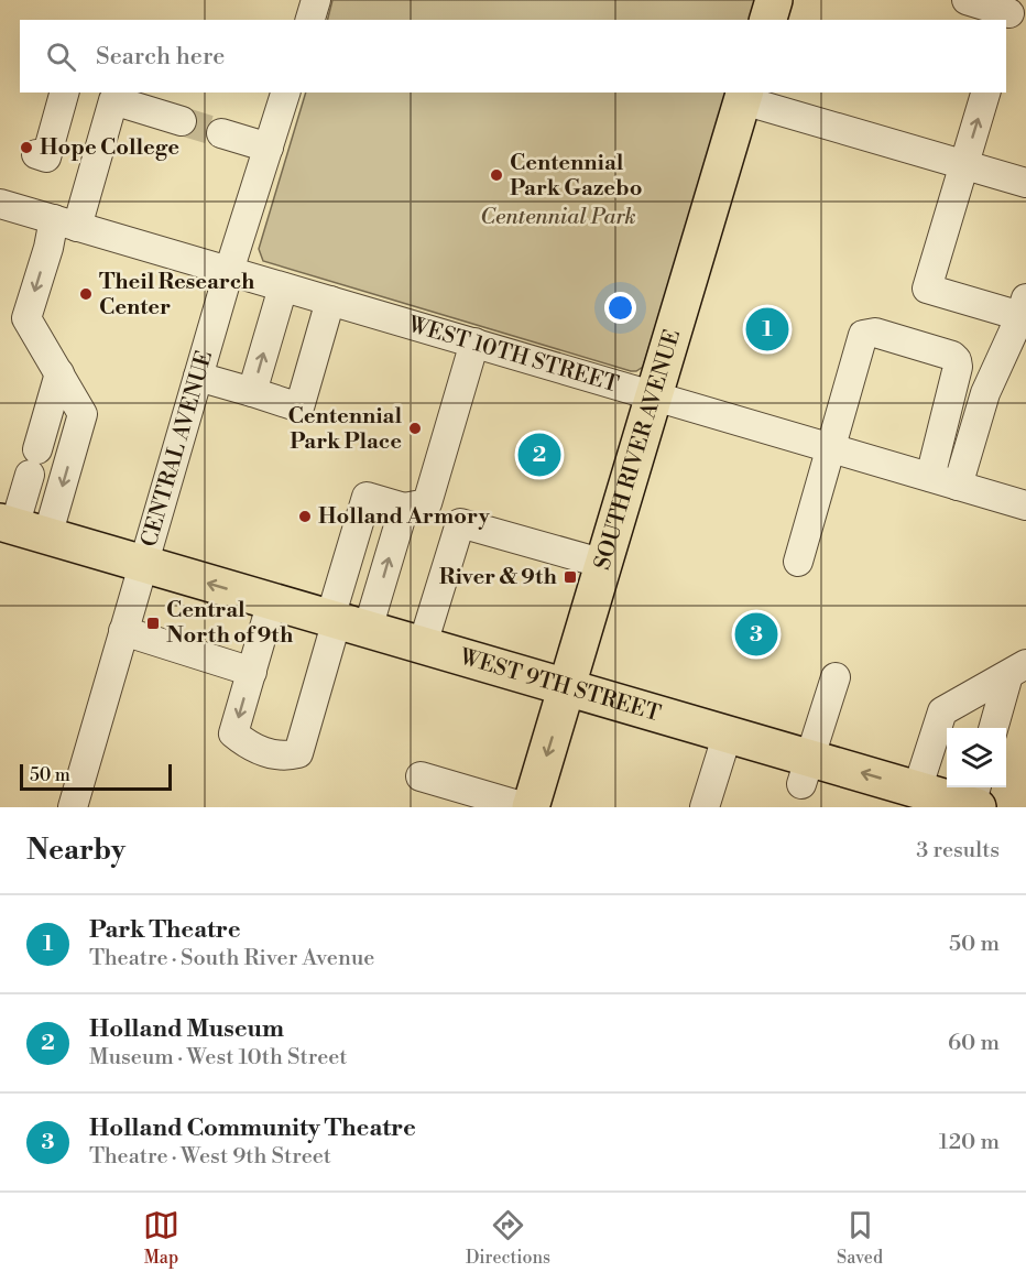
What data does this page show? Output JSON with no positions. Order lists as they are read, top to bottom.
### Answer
{
  "streets": {
    "main road": ["SOUTH RIVER AVENUE", "WEST 9TH STREET"],
    "street": ["WEST 10TH STREET", "CENTRAL AVENUE"]
  },
  "crossings": [
    ["WEST 10TH STREET", "CENTRAL AVENUE"],
    ["WEST 10TH STREET", "SOUTH RIVER AVENUE"],
    ["CENTRAL AVENUE", "WEST 9TH STREET"],
    ["SOUTH RIVER AVENUE", "WEST 9TH STREET"]
  ],
  "parks": ["Centennial Park"],
  "places": {
    "other": [
      "Hope College",
      "Centennial Park Gazebo",
      "Theil Research Center",
      "Centennial Park Place",
      "Holland Armory"
    ],
    "transit": ["River & 9th", "Central North of 9th"]
  },
  "scale_bar": "50 m",
  "page": {
    "search": "Search here",
    "pins": ["1", "2", "3"],
    "scale": "50 m",
    "heading": ["Nearby", "3 results"],
    "list": [
      {
        "mark": "1",
        "name": "Park Theatre",
        "note": "Theatre · South River Avenue",
        "value": "50 m"
      },
      {
        "mark": "2",
        "name": "Holland Museum",
        "note": "Museum · West 10th Street",
        "value": "60 m"
      },
      {
        "mark": "3",
        "name": "Holland Community Theatre",
        "note": "Theatre · West 9th Street",
        "value": "120 m"
      }
    ],
    "nav": ["Map", "Directions", "Saved"]
  }
}
